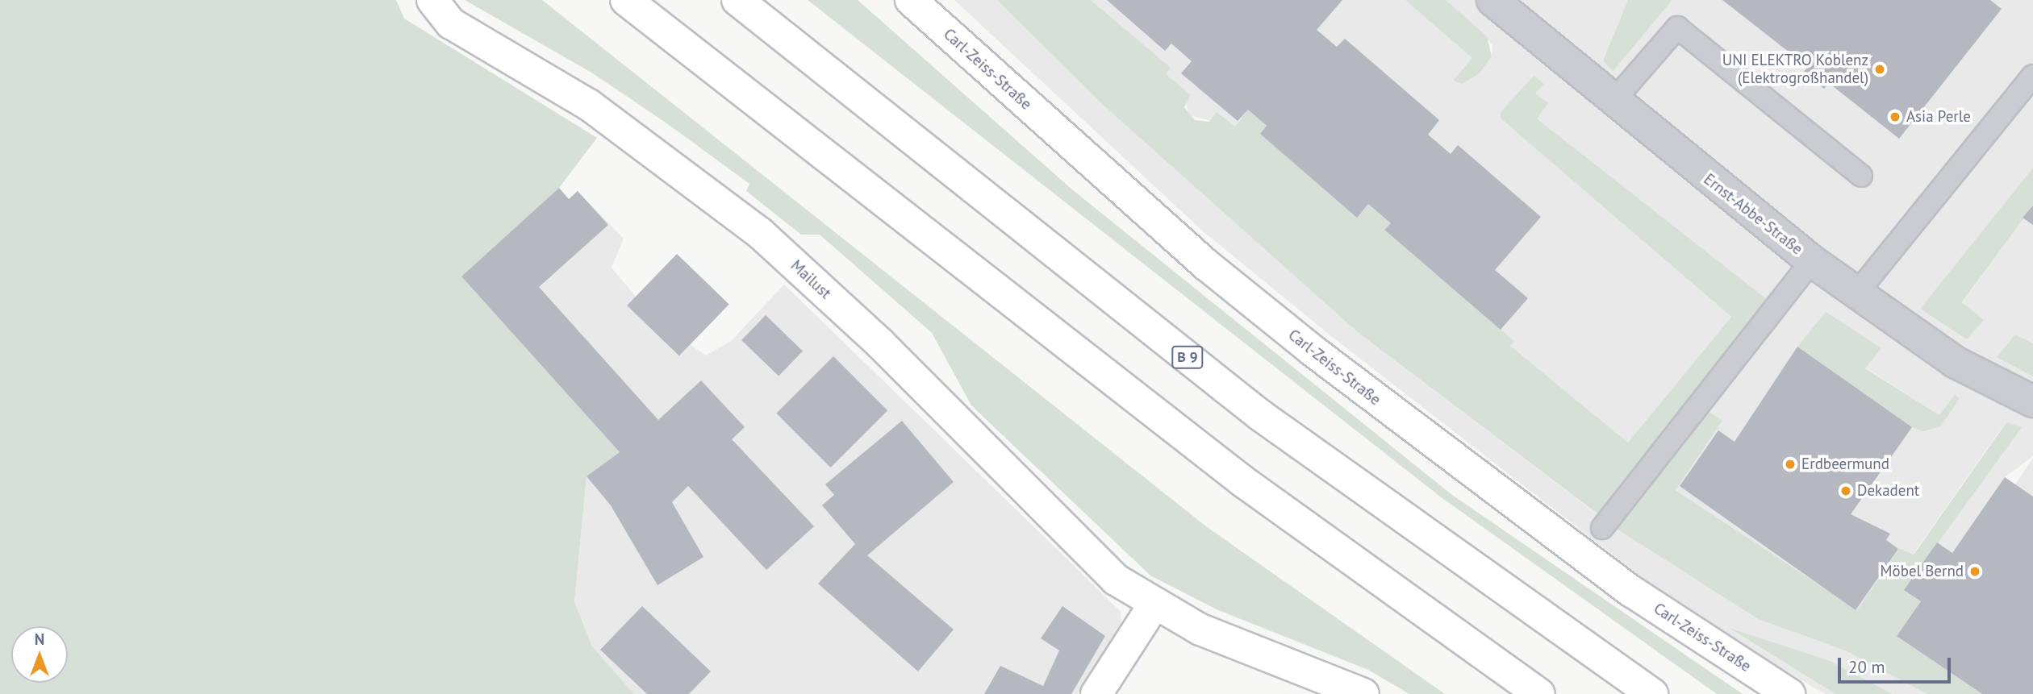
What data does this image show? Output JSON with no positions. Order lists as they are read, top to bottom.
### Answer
{
  "streets": {
    "main road": ["Carl-Zeiss-Straße", "Mailust", "B 9"],
    "street": ["Ernst-Abbe-Straße"]
  },
  "places": [
    "UNI ELEKTRO Koblenz (Elektrogroßhandel)",
    "Asia Perle",
    "Erdbeermund",
    "Dekadent",
    "Möbel Bernd"
  ],
  "scale_bar": "20 m",
  "north": "top"
}
